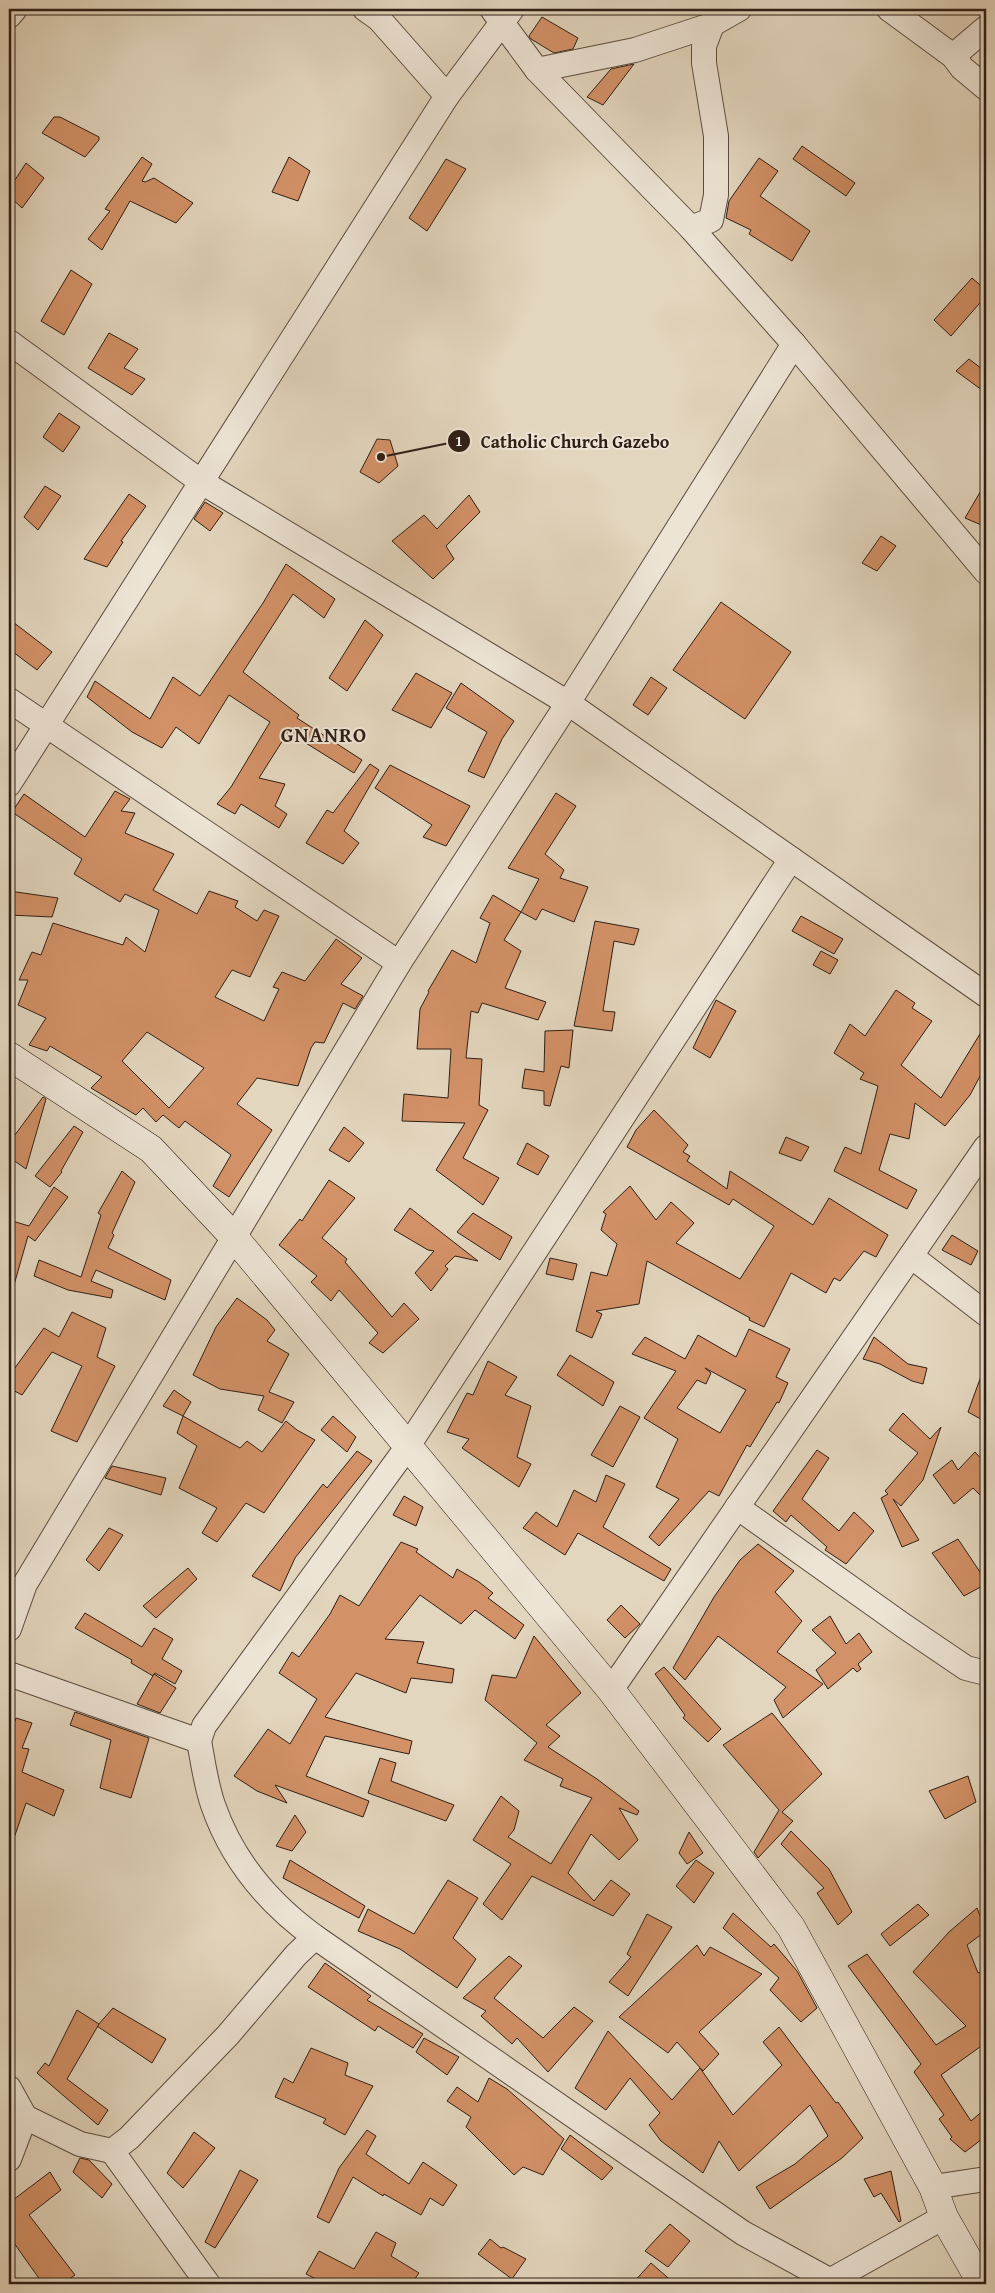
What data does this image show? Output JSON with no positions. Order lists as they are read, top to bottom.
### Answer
{
  "districts": ["GNANRO"],
  "places": ["Catholic Church Gazebo"]
}
